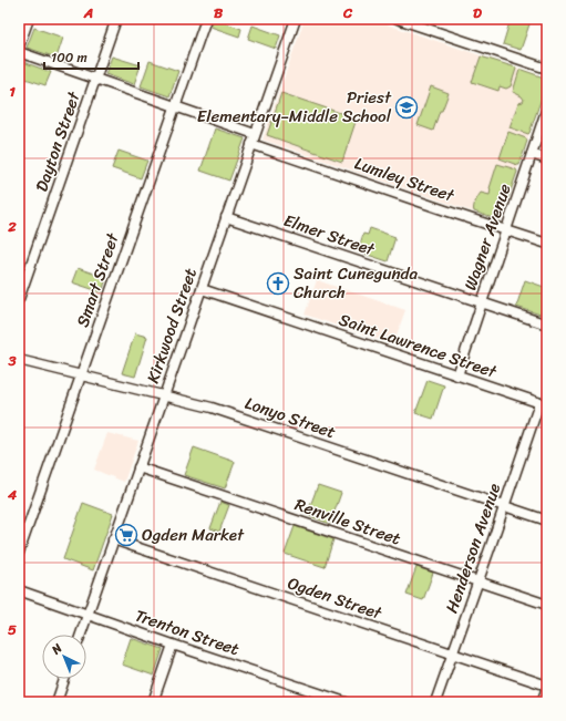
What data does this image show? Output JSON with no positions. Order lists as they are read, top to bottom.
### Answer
{
  "streets": {
    "street": [
      "Dayton Street",
      "Lumley Street",
      "Elmer Street",
      "Wagner Avenue",
      "Smart Street",
      "Kirkwood Street",
      "Saint Lawrence Street",
      "Lonyo Street",
      "Renville Street",
      "Henderson Avenue",
      "Ogden Street",
      "Trenton Street"
    ]
  },
  "crossings": [
    ["Lumley Street", "Wagner Avenue"],
    ["Lumley Street", "Kirkwood Street"],
    ["Elmer Street", "Wagner Avenue"],
    ["Elmer Street", "Kirkwood Street"],
    ["Wagner Avenue", "Saint Lawrence Street"],
    ["Smart Street", "Lonyo Street"],
    ["Kirkwood Street", "Saint Lawrence Street"],
    ["Kirkwood Street", "Lonyo Street"],
    ["Kirkwood Street", "Renville Street"],
    ["Kirkwood Street", "Ogden Street"],
    ["Kirkwood Street", "Trenton Street"],
    ["Saint Lawrence Street", "Henderson Avenue"],
    ["Lonyo Street", "Henderson Avenue"],
    ["Renville Street", "Henderson Avenue"],
    ["Henderson Avenue", "Ogden Street"]
  ],
  "places": {
    "school or university": ["Priest Elementary‑Middle School"],
    "church": ["Saint Cunegunda Church"],
    "supermarket": ["Ogden Market"]
  },
  "scale_bar": "100 m",
  "north": "top left",
  "grid": {
    "columns": [
      "A",
      "B",
      "C",
      "D"
    ],
    "rows": [
      "1",
      "2",
      "3",
      "4",
      "5"
    ]
  }
}
